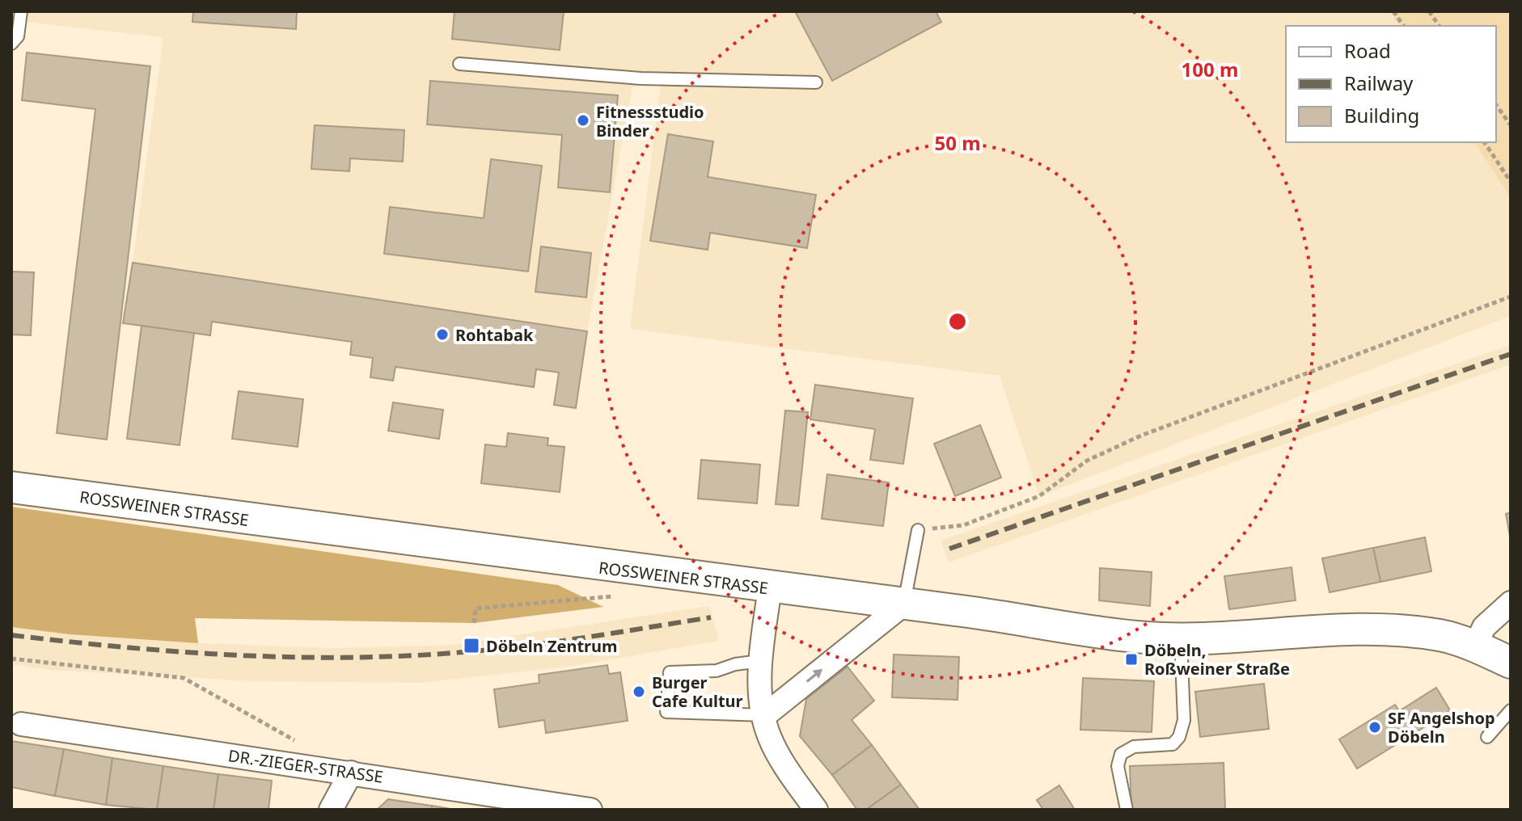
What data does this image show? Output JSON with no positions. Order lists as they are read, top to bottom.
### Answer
{
  "streets": {
    "main road": ["ROSSWEINER STRASSE"],
    "street": ["DR.-ZIEGER-STRASSE"]
  },
  "places": {
    "other": [
      "Fitnessstudio Binder",
      "Rohtabak",
      "Burger Cafe Kultur",
      "SF Angelshop Döbeln"
    ],
    "transit": ["Döbeln Zentrum", "Döbeln, Roßweiner Straße"]
  },
  "legend": ["Road", "Railway", "Building"],
  "rings": ["100 m", "50 m"]
}
